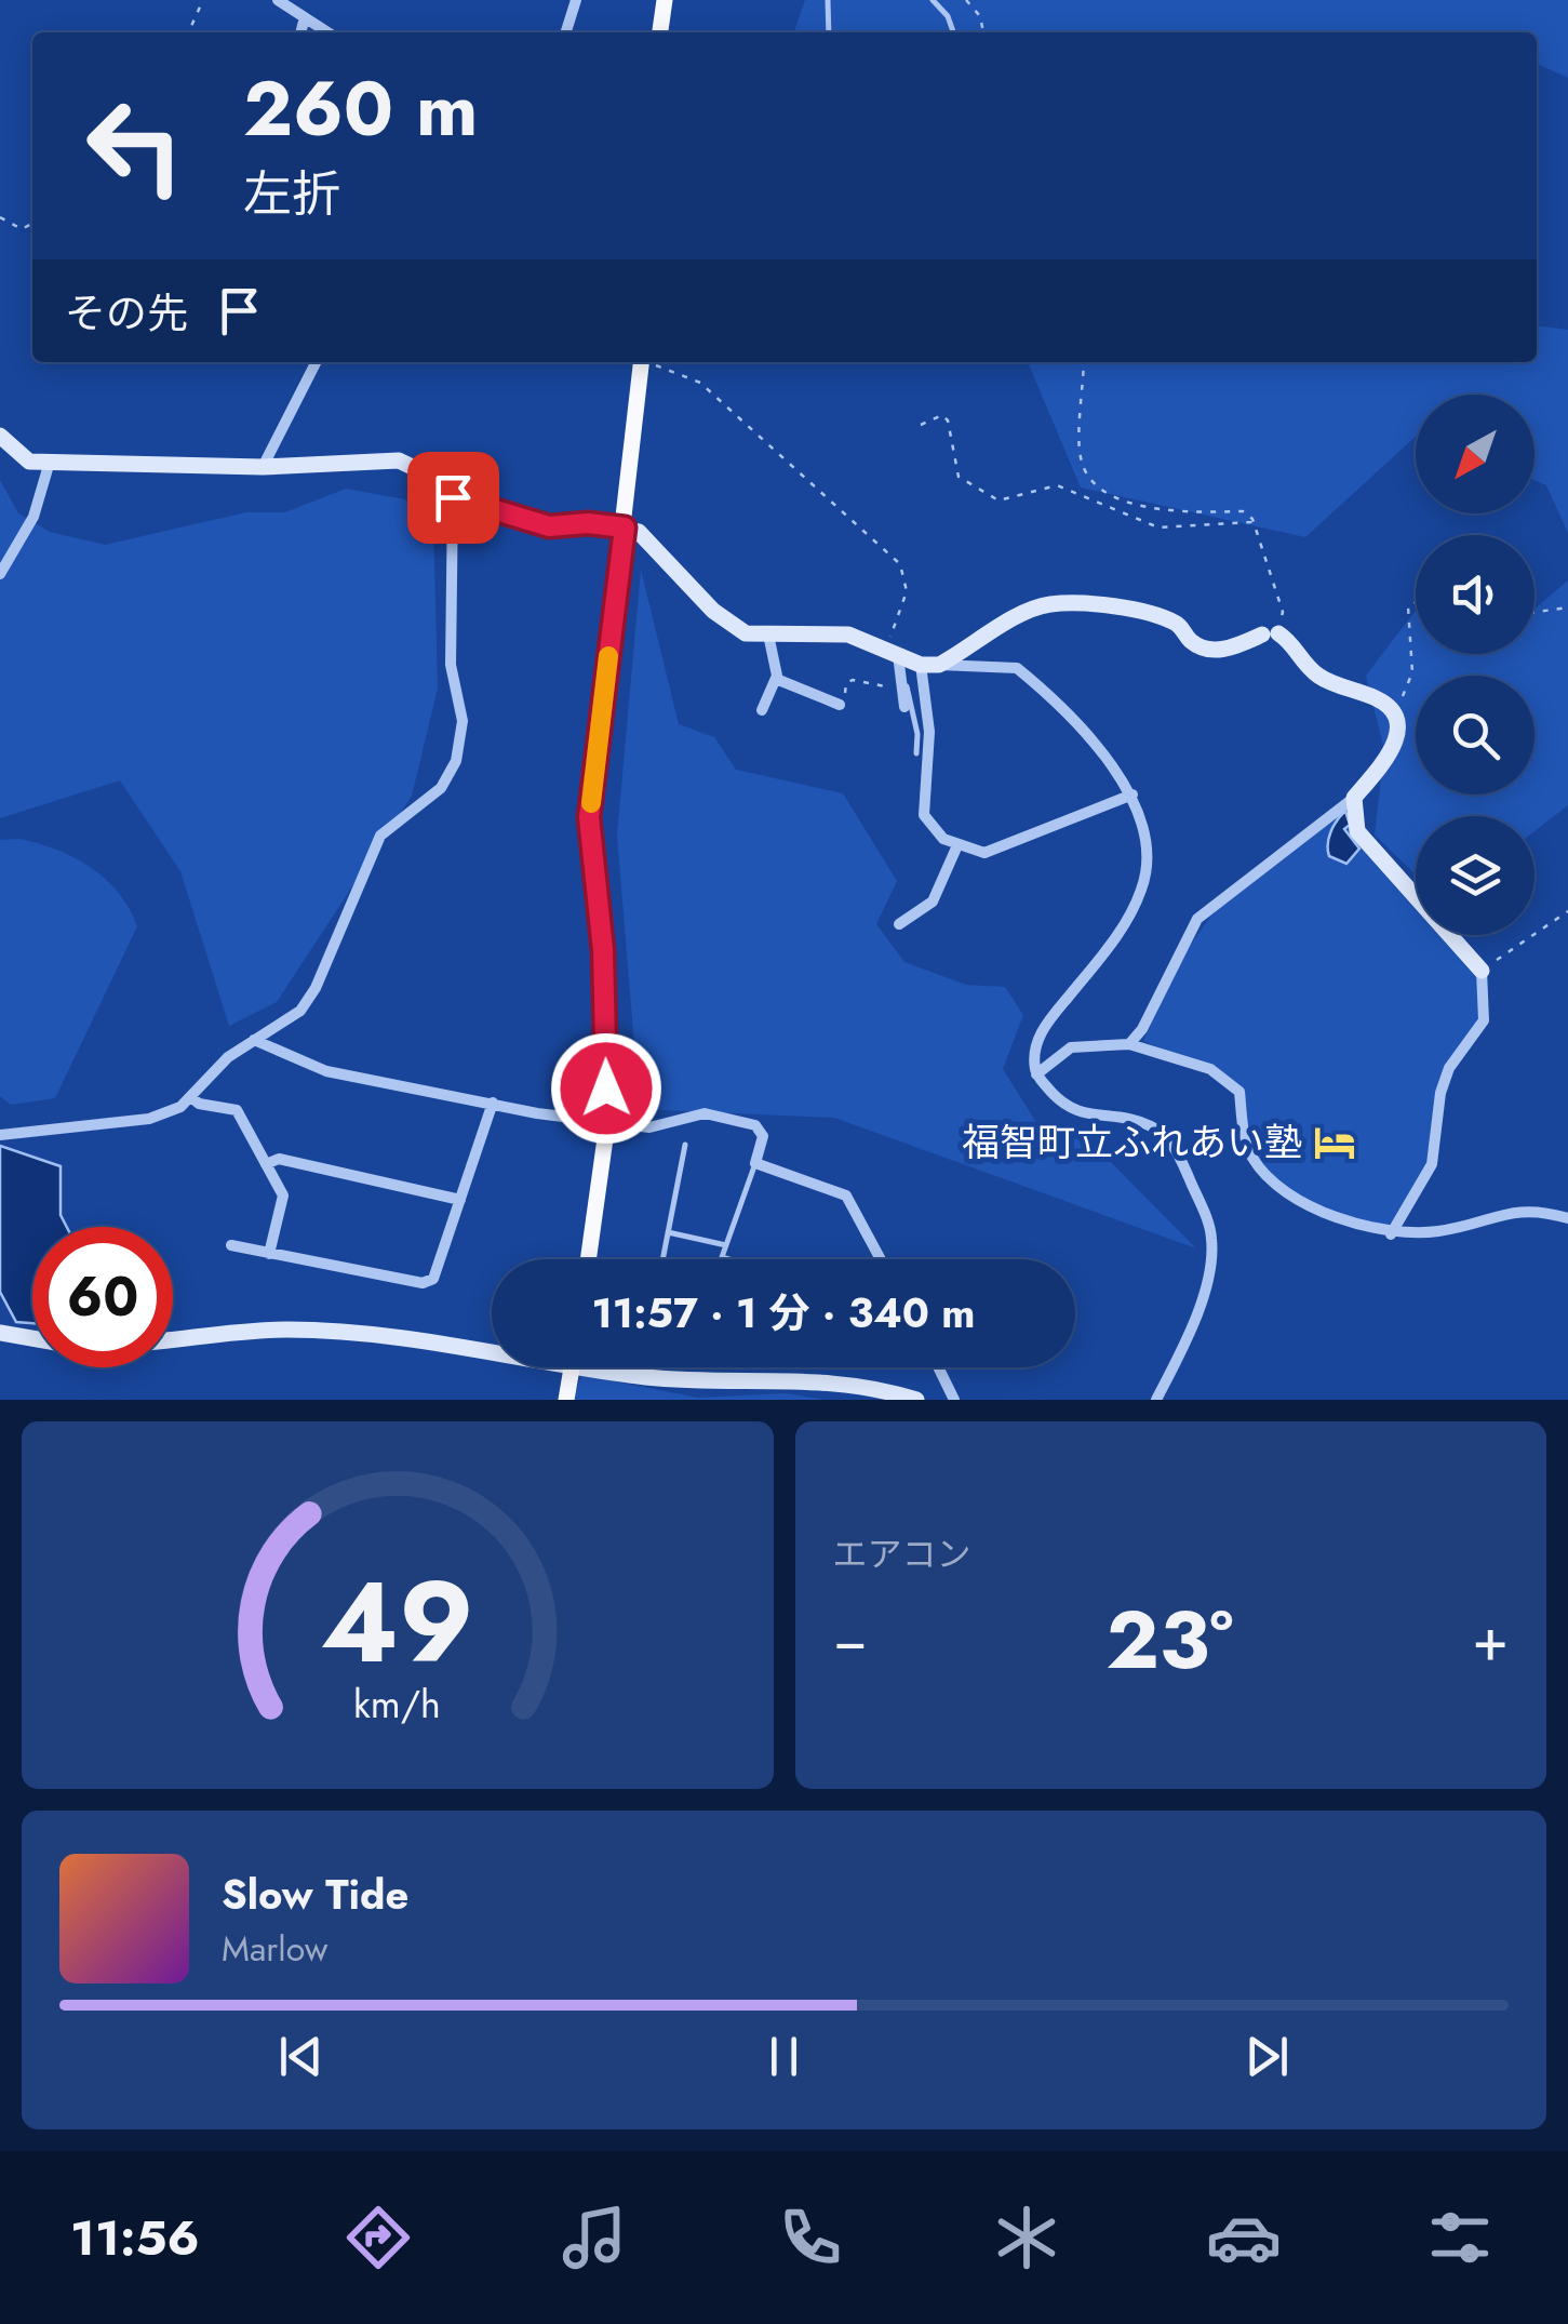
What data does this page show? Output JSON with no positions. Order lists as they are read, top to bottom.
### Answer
{
  "places": {
    "hotel": ["福智町立ふれあい塾"]
  },
  "north": "bottom left",
  "page": {
    "turn": ["260 m", "左折"],
    "then": "その先",
    "limit": "60",
    "trip": "11:57 · 1 分 · 340 m",
    "tile": "エアコン",
    "heat": ["−", "23°", "+"],
    "song": ["Slow Tide", "Marlow"],
    "tabs": "11:56",
    "gauge": ["49", "km/h"]
  }
}
